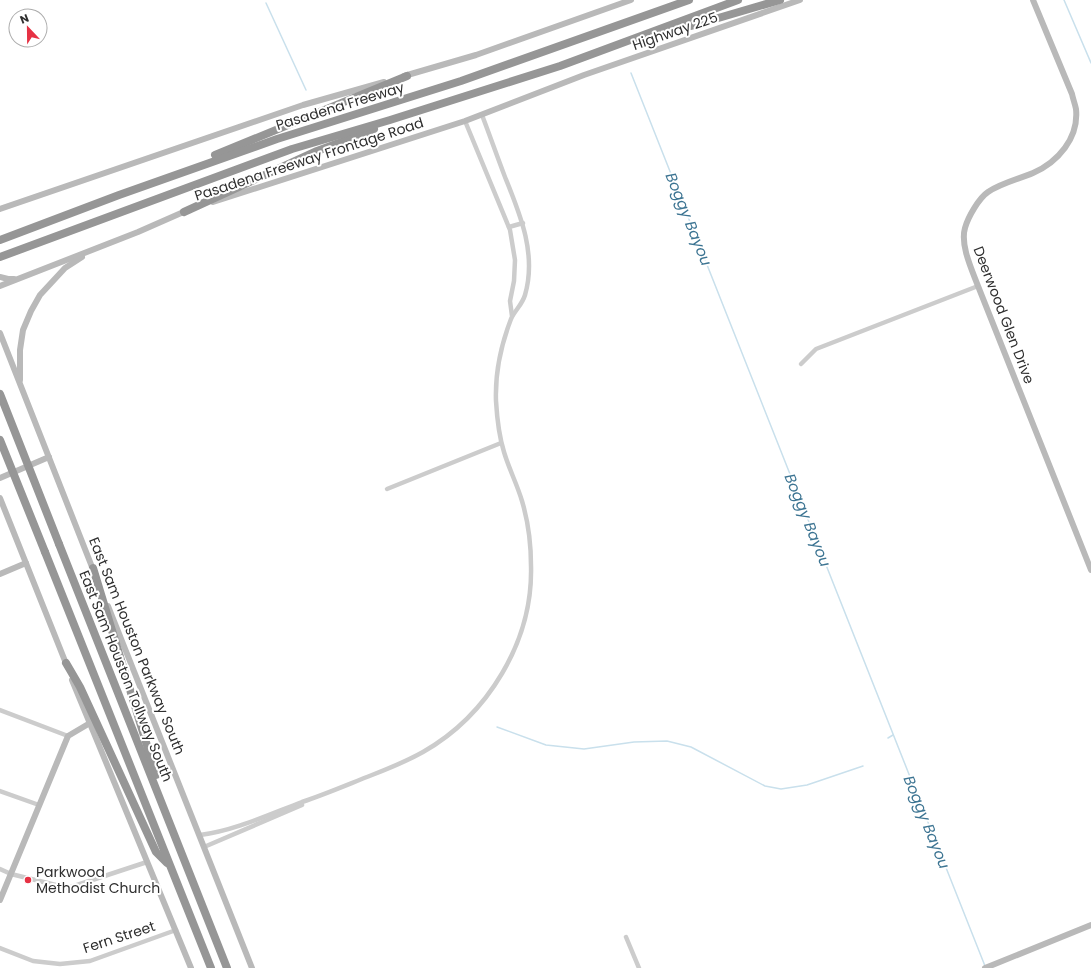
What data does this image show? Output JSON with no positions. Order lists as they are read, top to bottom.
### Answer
{
  "streets": {
    "highway": ["Pasadena Freeway", "East Sam Houston Tollway South"],
    "main road": [
      "Highway 225",
      "Pasadena Freeway Frontage Road",
      "Deerwood Glen Drive",
      "East Sam Houston Parkway South"
    ],
    "street": ["Fern Street"]
  },
  "crossings": [
    ["Highway 225", "Pasadena Freeway Frontage Road"]
  ],
  "water": ["Boggy Bayou"],
  "places": ["Parkwood Methodist Church"],
  "north": "top"
}
